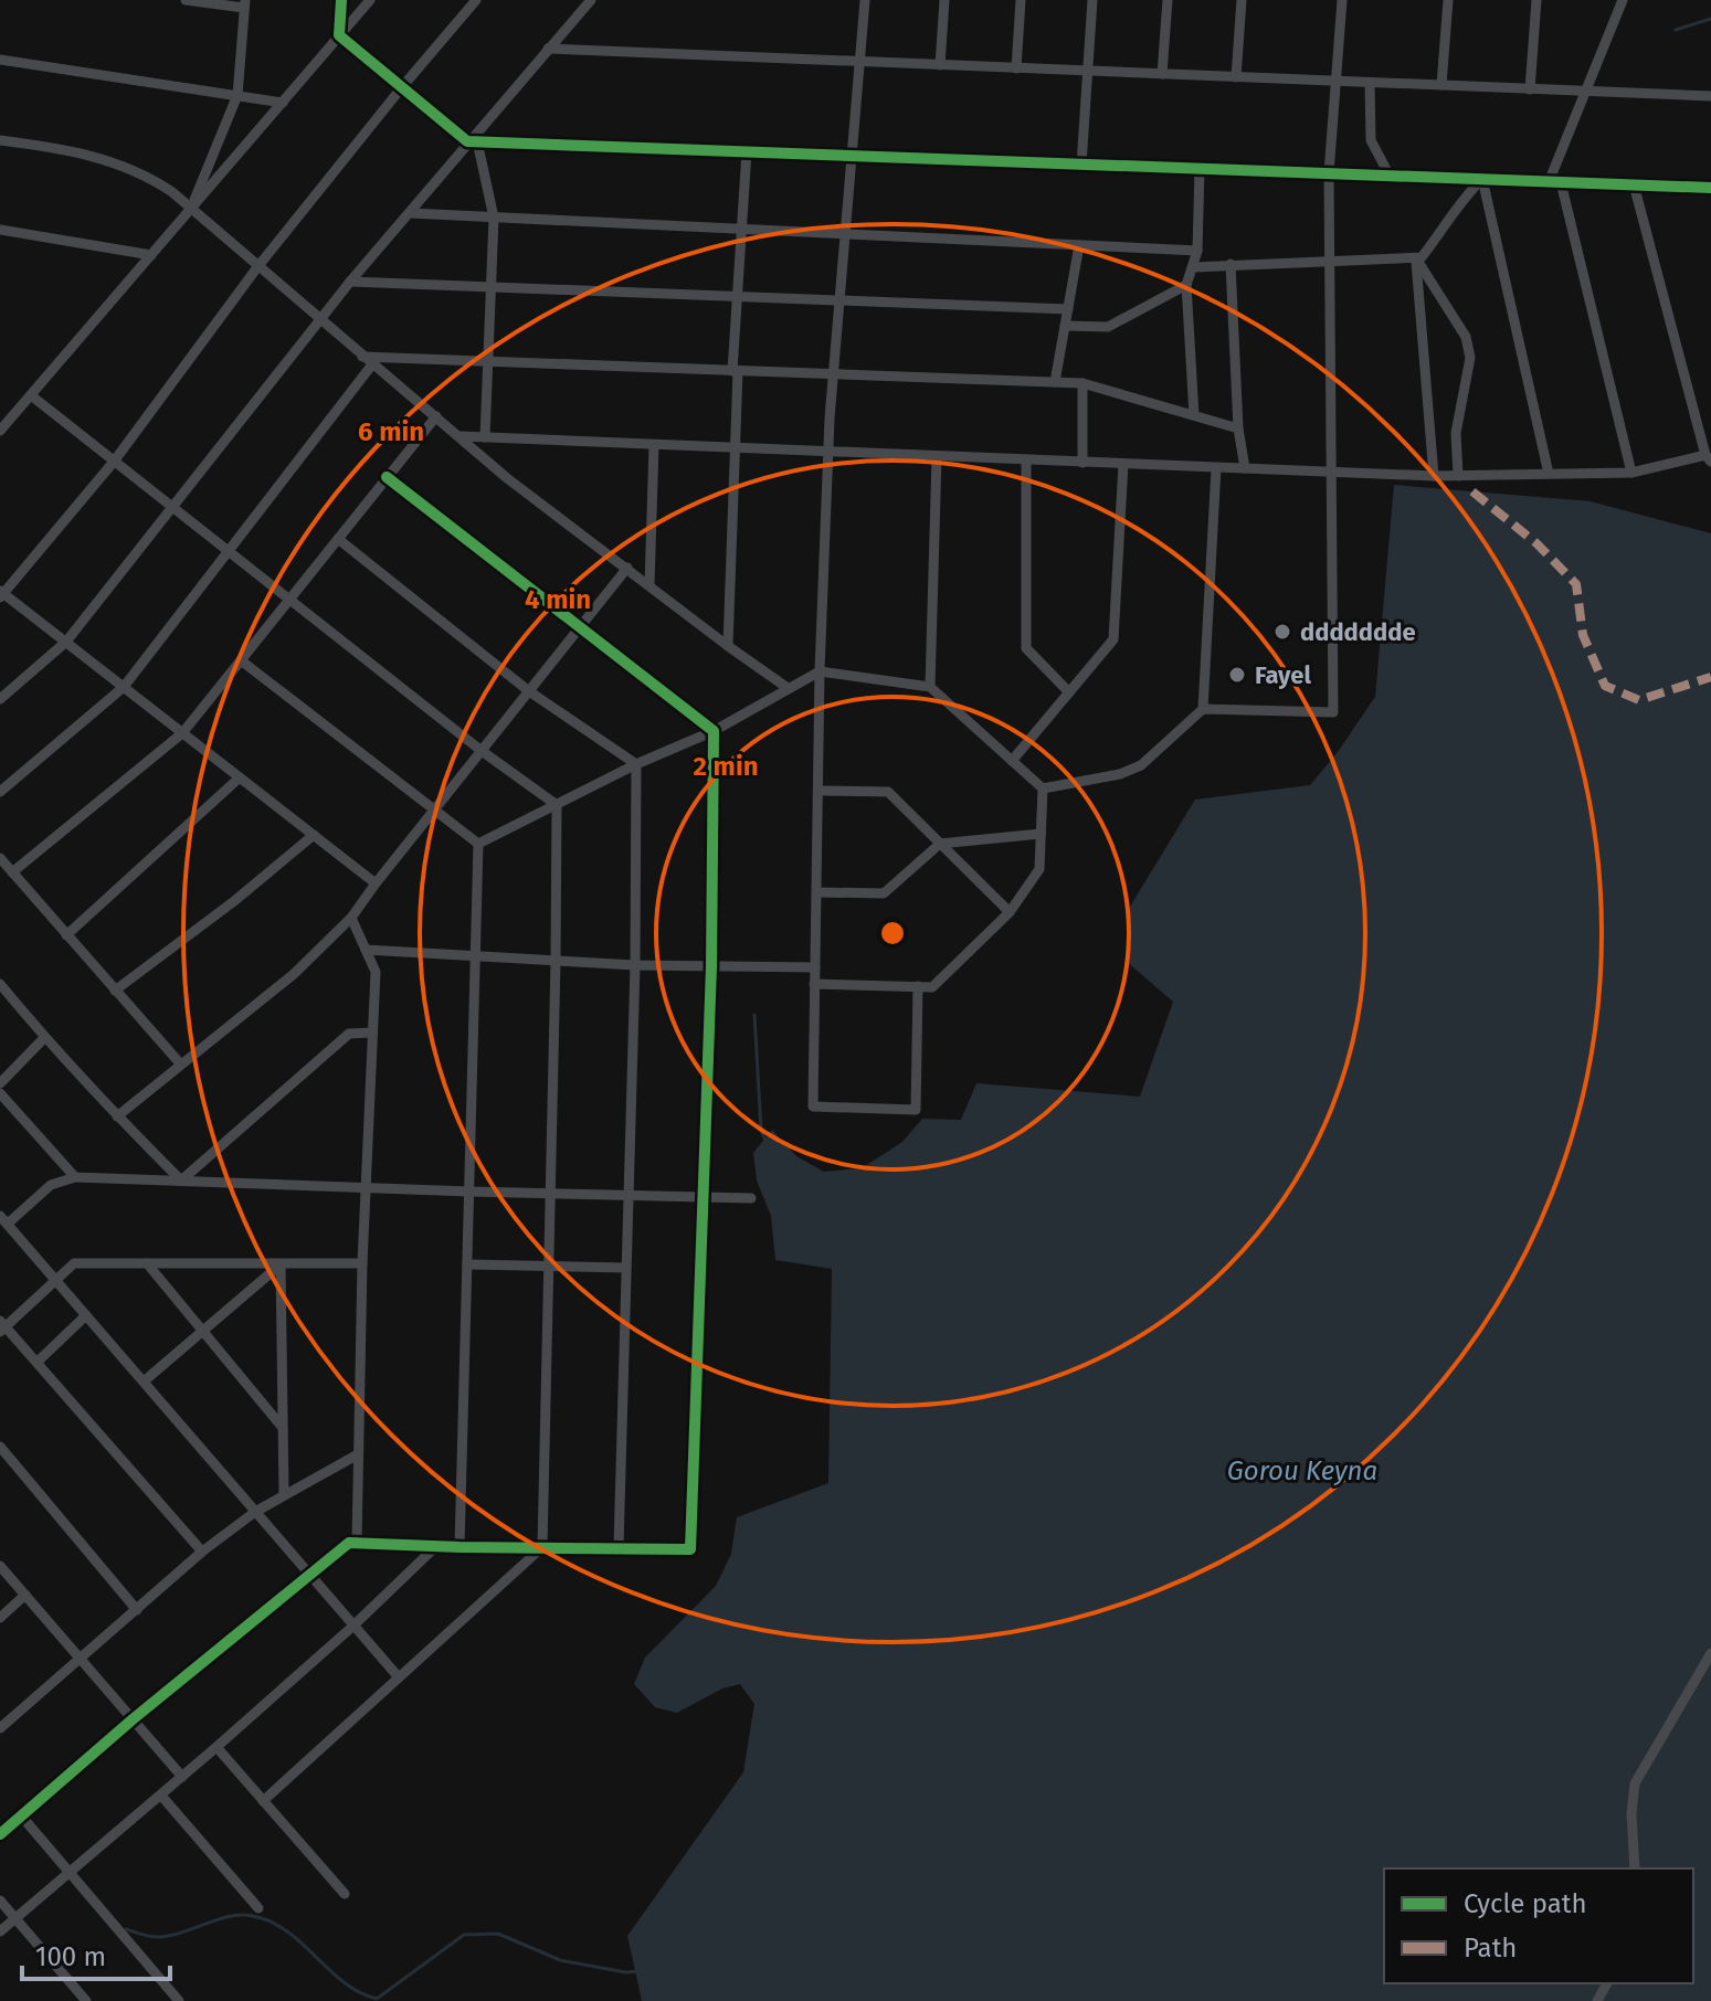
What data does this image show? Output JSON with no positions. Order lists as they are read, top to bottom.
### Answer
{
  "water": ["Gorou Keyna"],
  "places": ["ddddddde", "Fayel"],
  "legend": ["Cycle path", "Path"],
  "scale_bar": "100 m",
  "rings": ["6 min", "4 min", "2 min"]
}
